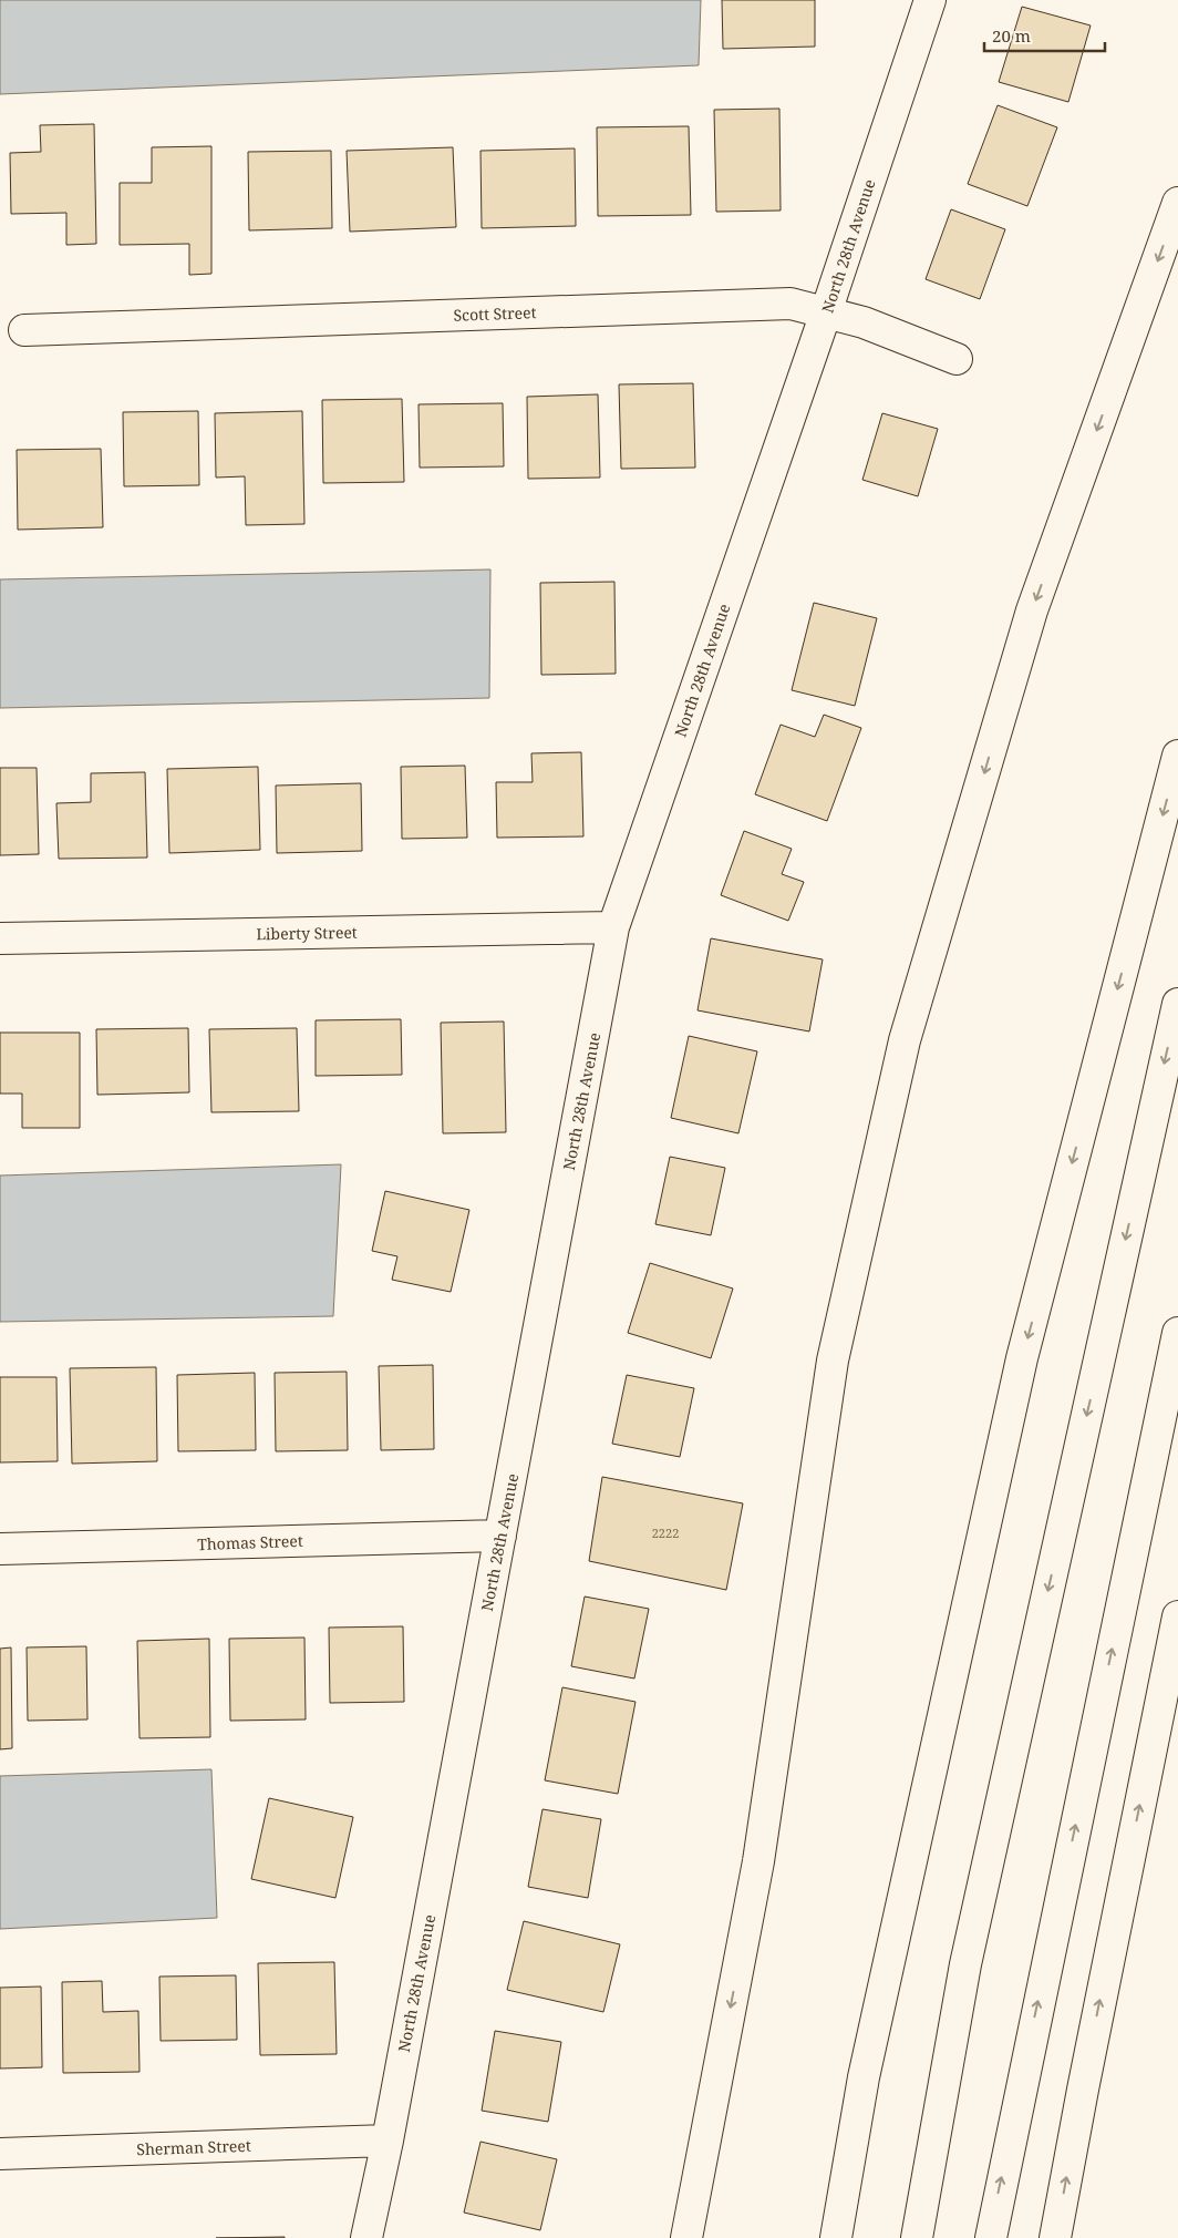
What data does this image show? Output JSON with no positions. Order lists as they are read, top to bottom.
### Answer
{
  "streets": {
    "main road": [
      "North 28th Avenue",
      "Scott Street",
      "Liberty Street",
      "Thomas Street",
      "Sherman Street"
    ]
  },
  "crossings": [
    ["North 28th Avenue", "Scott Street"],
    ["North 28th Avenue", "Liberty Street"],
    ["North 28th Avenue", "Thomas Street"],
    ["North 28th Avenue", "Sherman Street"]
  ],
  "house_numbers": ["2222"],
  "scale_bar": "20 m"
}
